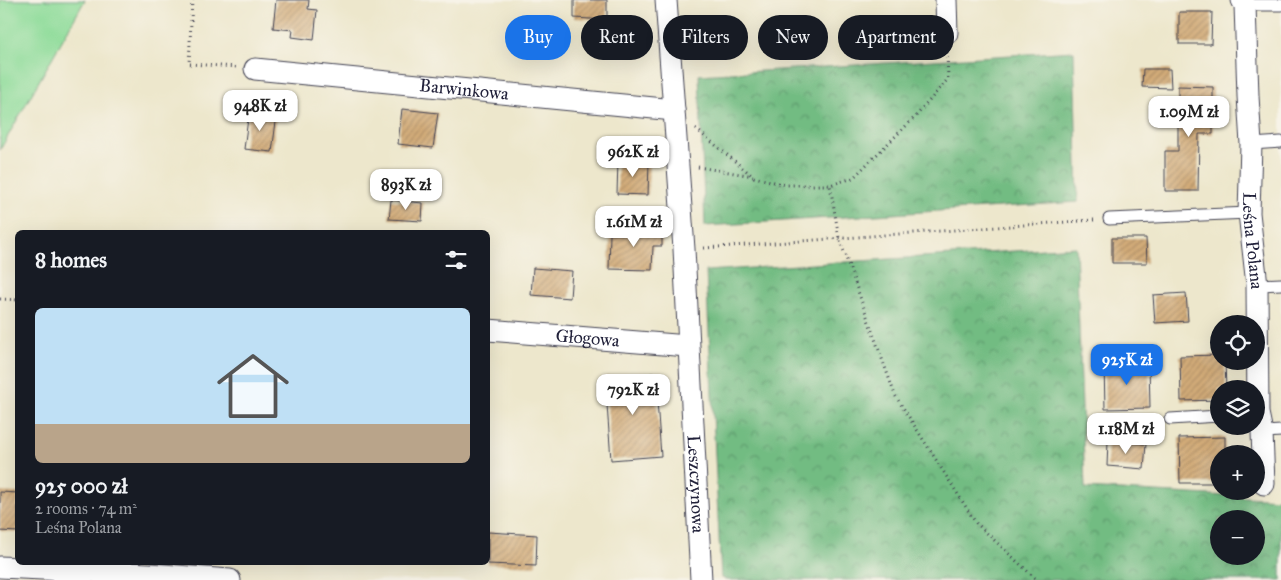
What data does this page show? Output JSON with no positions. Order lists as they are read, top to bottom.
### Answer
{
  "streets": {
    "street": [
      "Barwinkowa",
      "Leśna Polana",
      "Głogowa",
      "Leszczynowa"
    ]
  },
  "crossings": [
    ["Barwinkowa", "Leszczynowa"],
    ["Głogowa", "Leszczynowa"]
  ],
  "page": {
    "chip": [
      "Buy",
      "Rent",
      "Filters",
      "New",
      "Apartment"
    ],
    "price": [
      "948K zł",
      "1.09M zł",
      "962K zł",
      "893K zł",
      "1.61M zł",
      "925K zł",
      "792K zł",
      "1.18M zł"
    ],
    "heading": "8 homes",
    "list": [
      {
        "name": "925 000 zł",
        "note": "2 rooms · 74 m² · Leśna Polana"
      }
    ],
    "map_buttons": ["+", "−"]
  }
}
